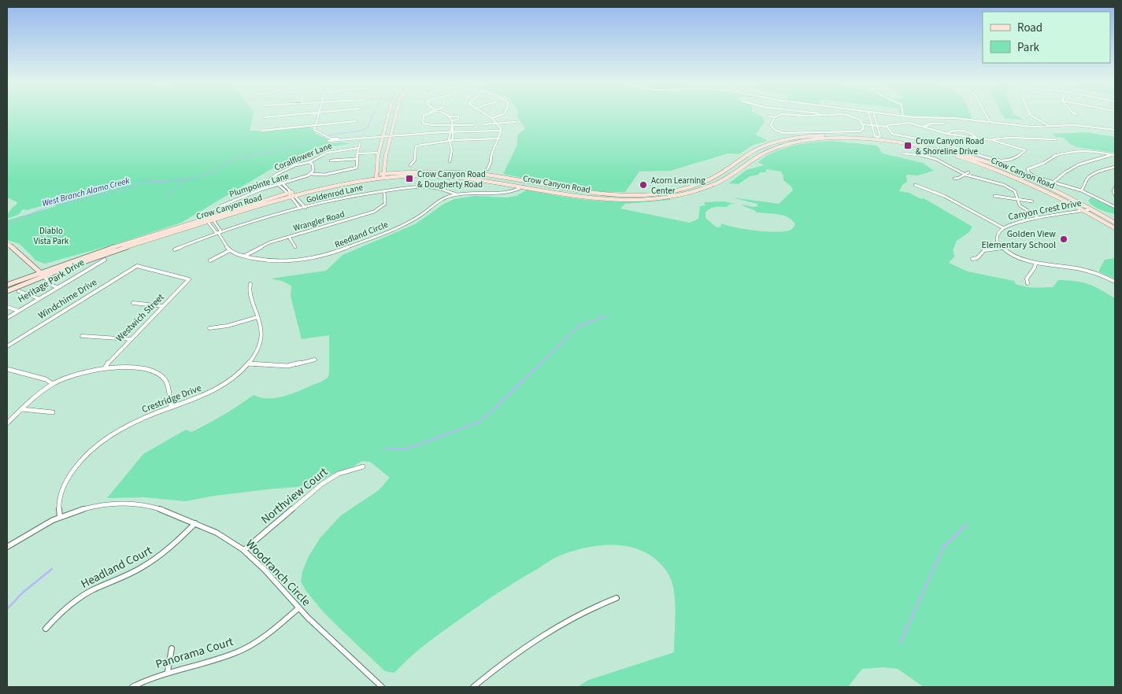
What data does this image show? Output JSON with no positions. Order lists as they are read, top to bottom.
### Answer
{
  "streets": {
    "main road": ["Crow Canyon Road"],
    "street": [
      "Coralflower Lane",
      "Plumpointe Lane",
      "Goldenrod Lane",
      "Canyon Crest Drive",
      "Wrangler Road",
      "Reedland Circle",
      "Heritage Park Drive",
      "Windchime Drive",
      "Westwich Street",
      "Crestridge Drive",
      "Northview Court",
      "Headland Court",
      "Woodranch Circle",
      "Panorama Court"
    ]
  },
  "crossings": [
    ["Coralflower Lane", "Plumpointe Lane"],
    ["Crow Canyon Road", "Canyon Crest Drive"],
    ["Crow Canyon Road", "Reedland Circle"],
    ["Goldenrod Lane", "Wrangler Road"],
    ["Goldenrod Lane", "Reedland Circle"],
    ["Wrangler Road", "Reedland Circle"],
    ["Windchime Drive", "Westwich Street"],
    ["Crestridge Drive", "Woodranch Circle"],
    ["Northview Court", "Woodranch Circle"],
    ["Headland Court", "Woodranch Circle"],
    ["Woodranch Circle", "Panorama Court"]
  ],
  "water": ["West Branch Alamo Creek"],
  "parks": ["Diablo Vista Park"],
  "places": {
    "transit": ["Crow Canyon Road & Shoreline Drive", "Crow Canyon Road & Dougherty Road"],
    "other": ["Acorn Learning Center", "Golden View Elementary School"]
  },
  "legend": ["Road", "Park"]
}
